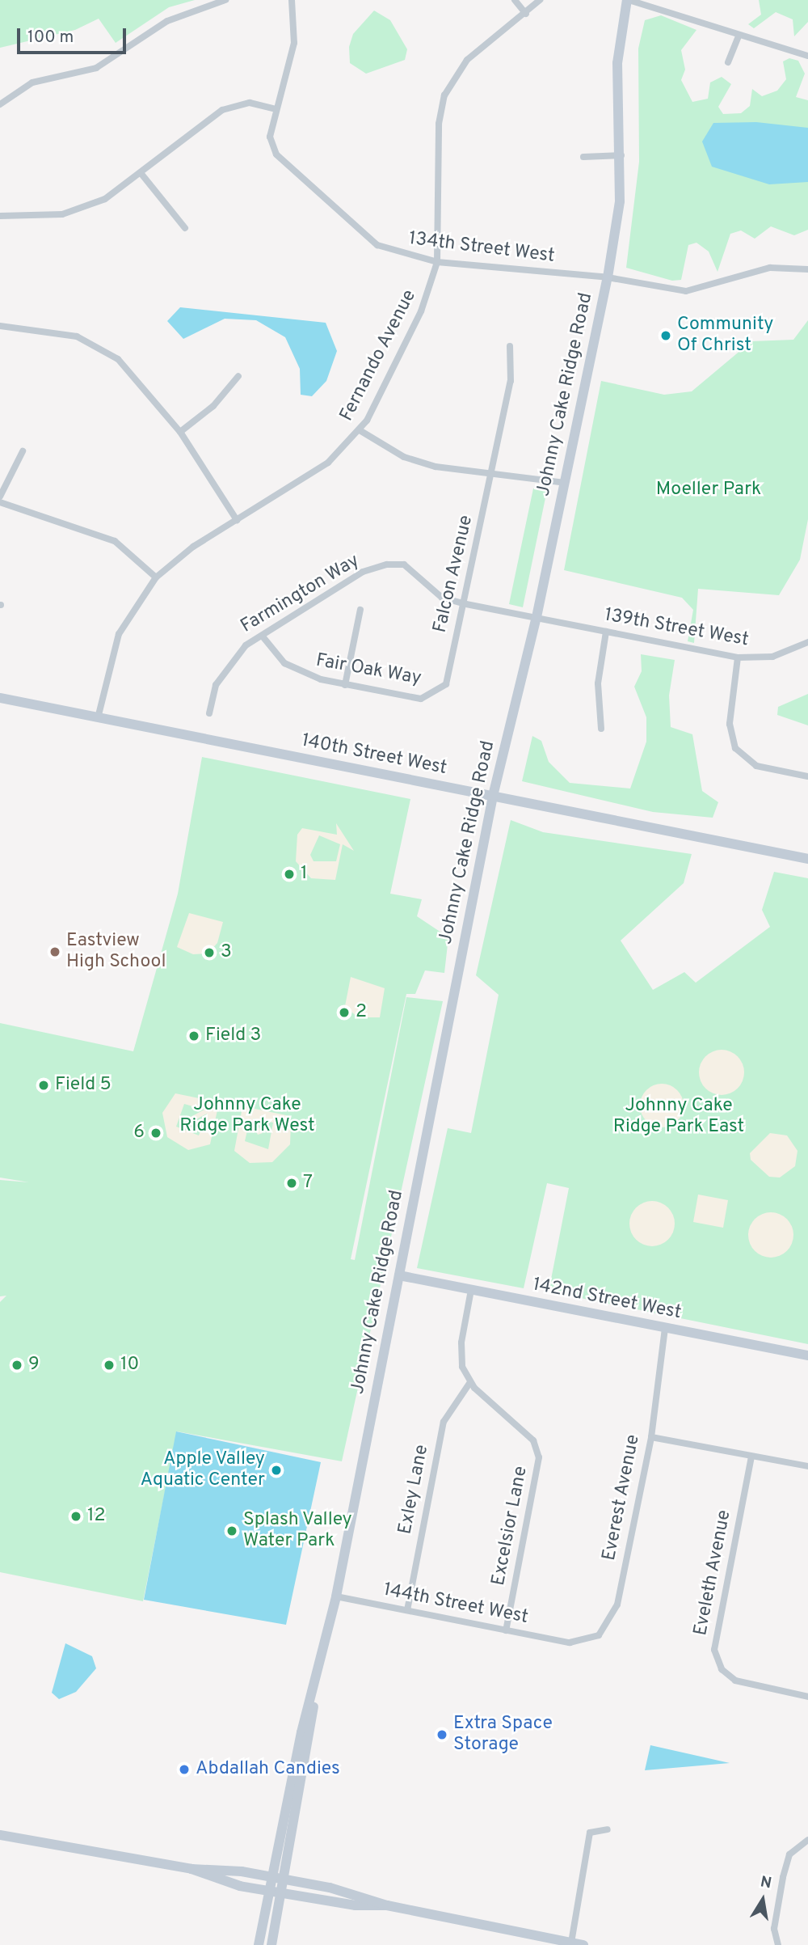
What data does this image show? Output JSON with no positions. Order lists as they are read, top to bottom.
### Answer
{
  "streets": {
    "street": [
      "134th Street West",
      "Fernando Avenue",
      "Johnny Cake Ridge Road",
      "Falcon Avenue",
      "Farmington Way",
      "139th Street West",
      "Fair Oak Way",
      "140th Street West",
      "142nd Street West",
      "Exley Lane",
      "Everest Avenue",
      "Excelsior Lane",
      "Eveleth Avenue",
      "144th Street West"
    ]
  },
  "crossings": [
    ["134th Street West", "Fernando Avenue"],
    ["134th Street West", "Johnny Cake Ridge Road"],
    ["Fernando Avenue", "140th Street West"],
    ["Johnny Cake Ridge Road", "Farmington Way"],
    ["Johnny Cake Ridge Road", "139th Street West"],
    ["Johnny Cake Ridge Road", "140th Street West"],
    ["Johnny Cake Ridge Road", "142nd Street West"],
    ["Johnny Cake Ridge Road", "144th Street West"],
    ["Falcon Avenue", "Farmington Way"],
    ["Falcon Avenue", "Fair Oak Way"],
    ["Farmington Way", "139th Street West"],
    ["Farmington Way", "Fair Oak Way"],
    ["142nd Street West", "Everest Avenue"],
    ["142nd Street West", "Excelsior Lane"],
    ["Exley Lane", "Excelsior Lane"],
    ["Exley Lane", "144th Street West"],
    ["Everest Avenue", "144th Street West"],
    ["Excelsior Lane", "144th Street West"]
  ],
  "parks": ["Moeller Park", "Johnny Cake Ridge Park West", "Johnny Cake Ridge Park East"],
  "places": [
    "Community Of Christ",
    "1",
    "Eastview High School",
    "3",
    "2",
    "Field 3",
    "Field 5",
    "6",
    "7",
    "9",
    "10",
    "Apple Valley Aquatic Center",
    "12",
    "Splash Valley Water Park",
    "Extra Space Storage",
    "Abdallah Candies"
  ],
  "scale_bar": "100 m",
  "north": "top"
}
